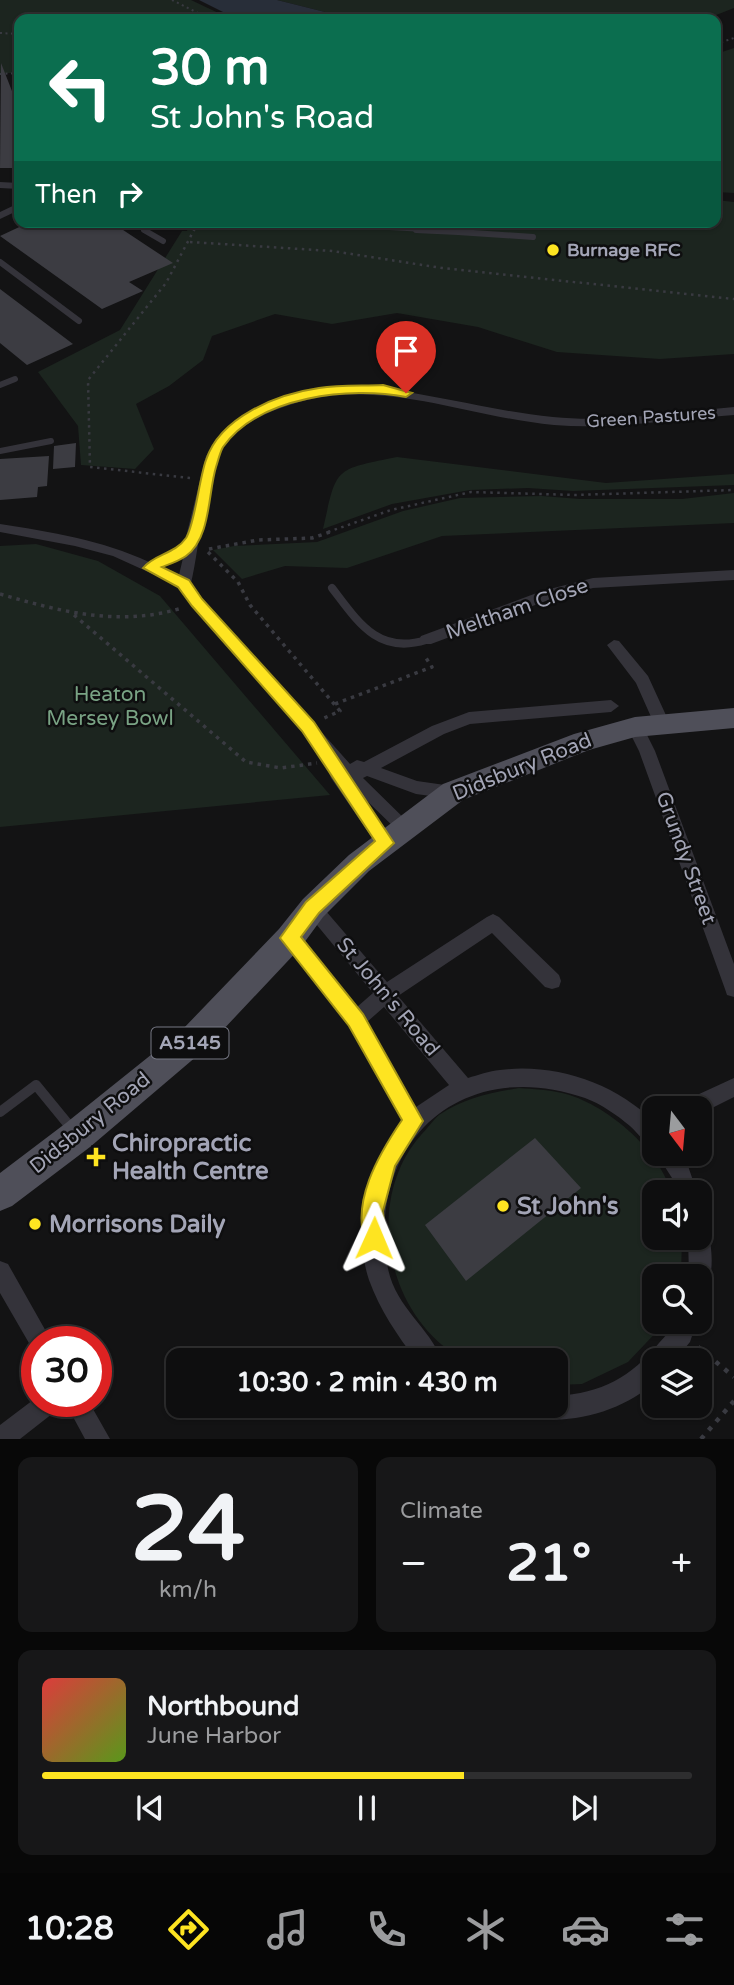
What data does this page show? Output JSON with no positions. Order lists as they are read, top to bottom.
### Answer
{
  "streets": {
    "main road": ["Didsbury Road", "A5145"],
    "street": [
      "Green Pastures",
      "Meltham Close",
      "Grundy Street",
      "St John's Road"
    ]
  },
  "crossings": [
    ["Didsbury Road", "Grundy Street"],
    ["Didsbury Road", "St John's Road"]
  ],
  "parks": ["Heaton Mersey Bowl"],
  "places": {
    "other": ["Burnage RFC", "St John's", "Morrisons Daily"],
    "health": ["Chiropractic Health Centre"]
  },
  "north": "bottom",
  "page": {
    "turn": ["30 m", "St John's Road"],
    "then": "Then",
    "limit": "30",
    "trip": "10:30 · 2 min · 430 m",
    "tile": [
      ["24", "km/h"],
      "Climate"
    ],
    "heat": ["−", "21°", "+"],
    "song": ["Northbound", "June Harbor"],
    "tabs": "10:28"
  }
}
